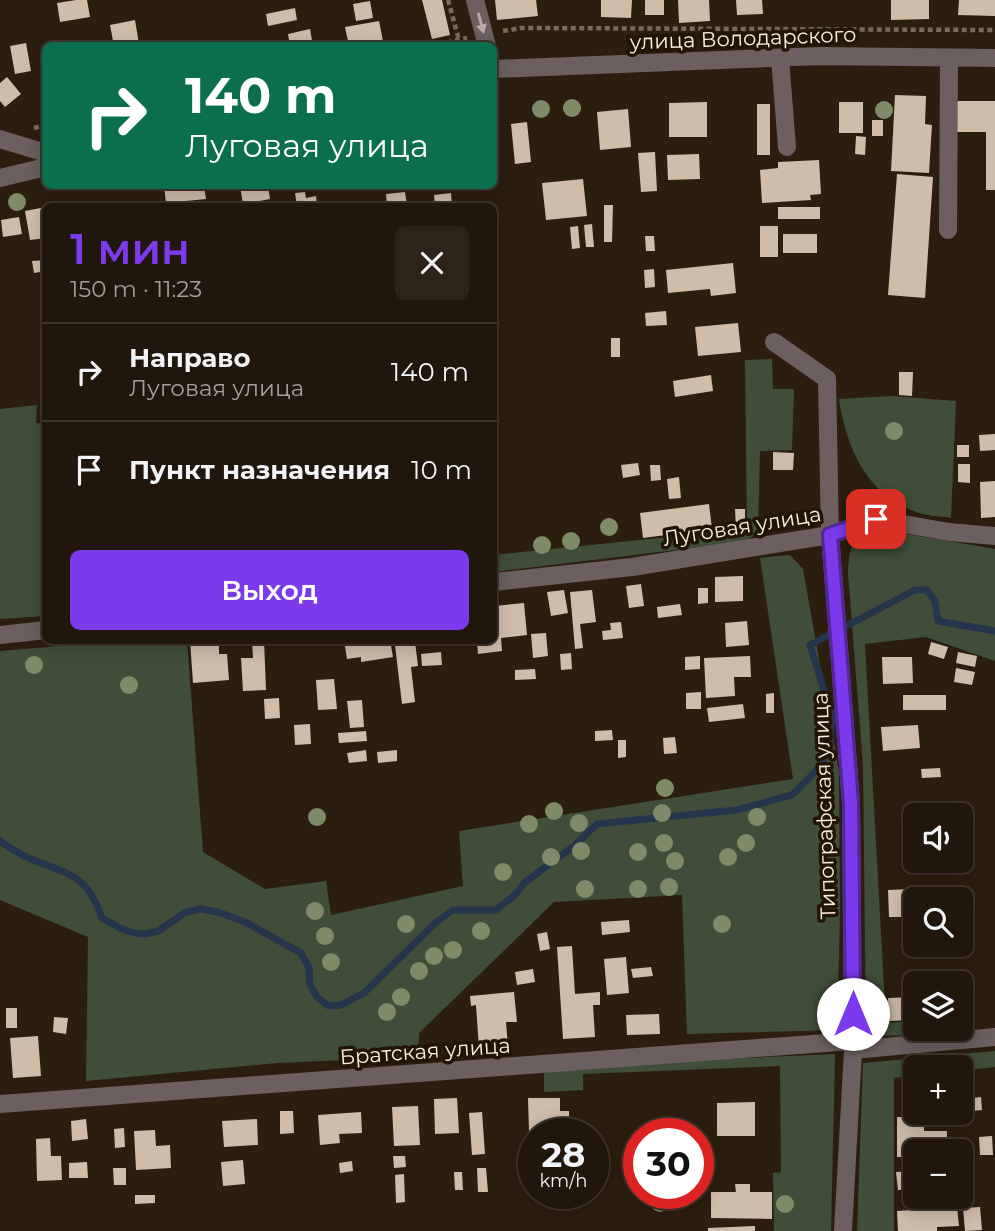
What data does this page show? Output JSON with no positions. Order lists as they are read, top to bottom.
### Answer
{
  "streets": {
    "street": [
      "улица Володарского",
      "Луговая улица",
      "Типографская улица",
      "Братская улица"
    ]
  },
  "crossings": [
    ["Луговая улица", "Типографская улица"],
    ["Типографская улица", "Братская улица"]
  ],
  "page": {
    "turn": ["140 m", "Луговая улица"],
    "heading": ["1 мин", "150 m · 11:23"],
    "list": [
      {
        "name": "Направо",
        "note": "Луговая улица",
        "value": "140 m"
      },
      {
        "name": "Пункт назначения",
        "value": "10 m"
      }
    ],
    "buttons": "Выход",
    "map_buttons": ["+", "−"],
    "speed": "28 km/h",
    "limit": "30"
  }
}
